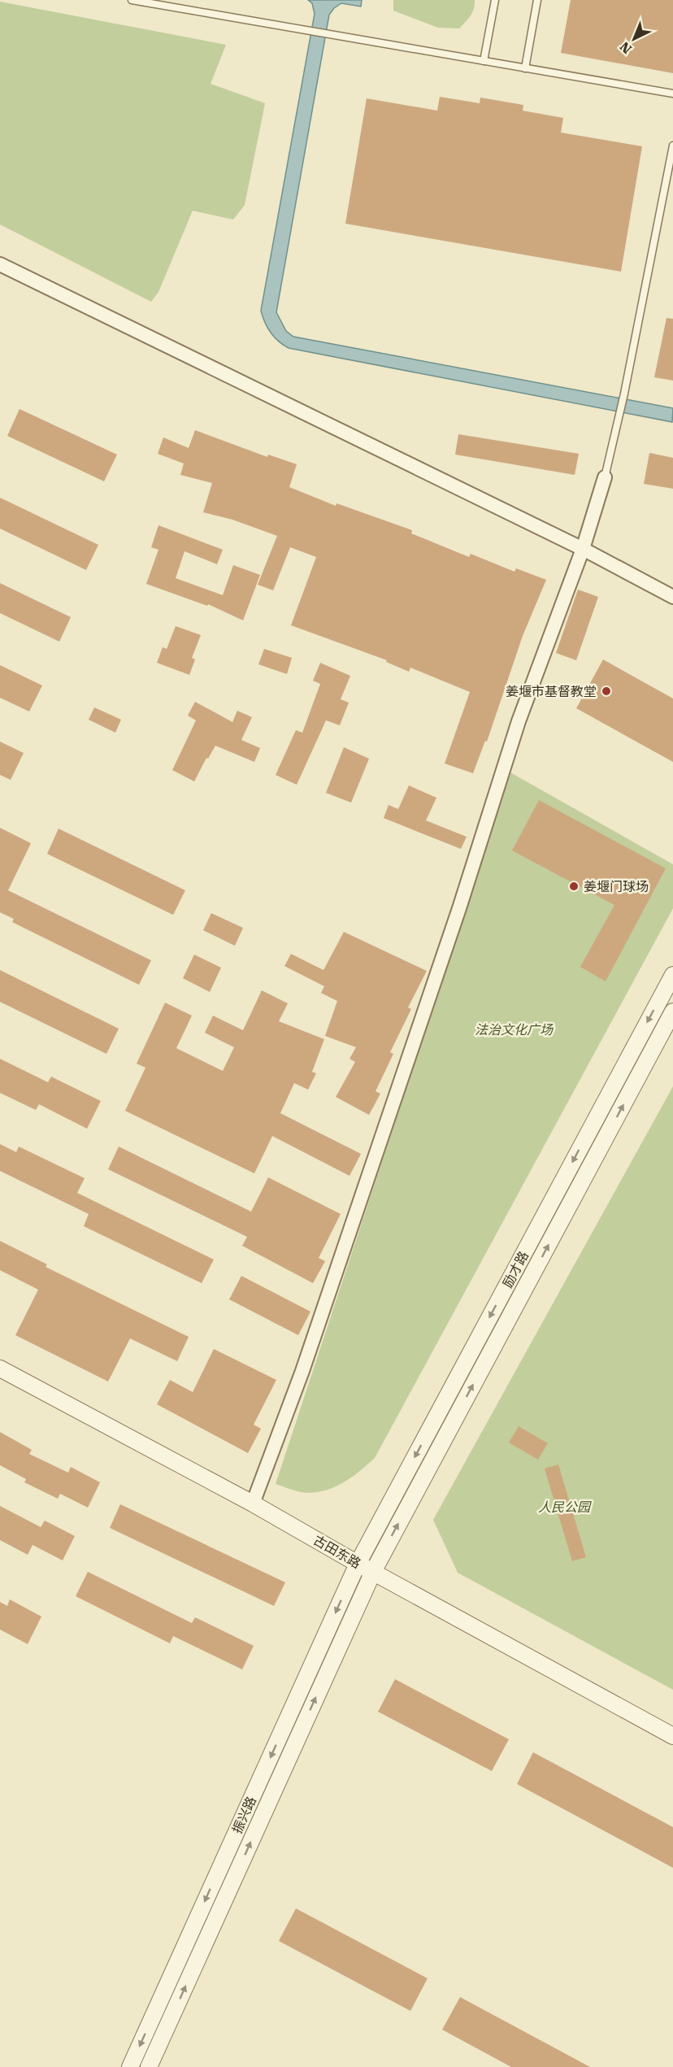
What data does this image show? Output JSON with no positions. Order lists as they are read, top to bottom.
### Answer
{
  "streets": {
    "street": ["励才路", "古田东路", "振兴路"]
  },
  "crossings": [
    ["励才路", "古田东路"],
    ["励才路", "振兴路"],
    ["古田东路", "振兴路"]
  ],
  "parks": ["法治文化广场", "人民公园"],
  "places": ["姜堰市基督教堂", "姜堰门球场"],
  "north": "bottom left"
}
